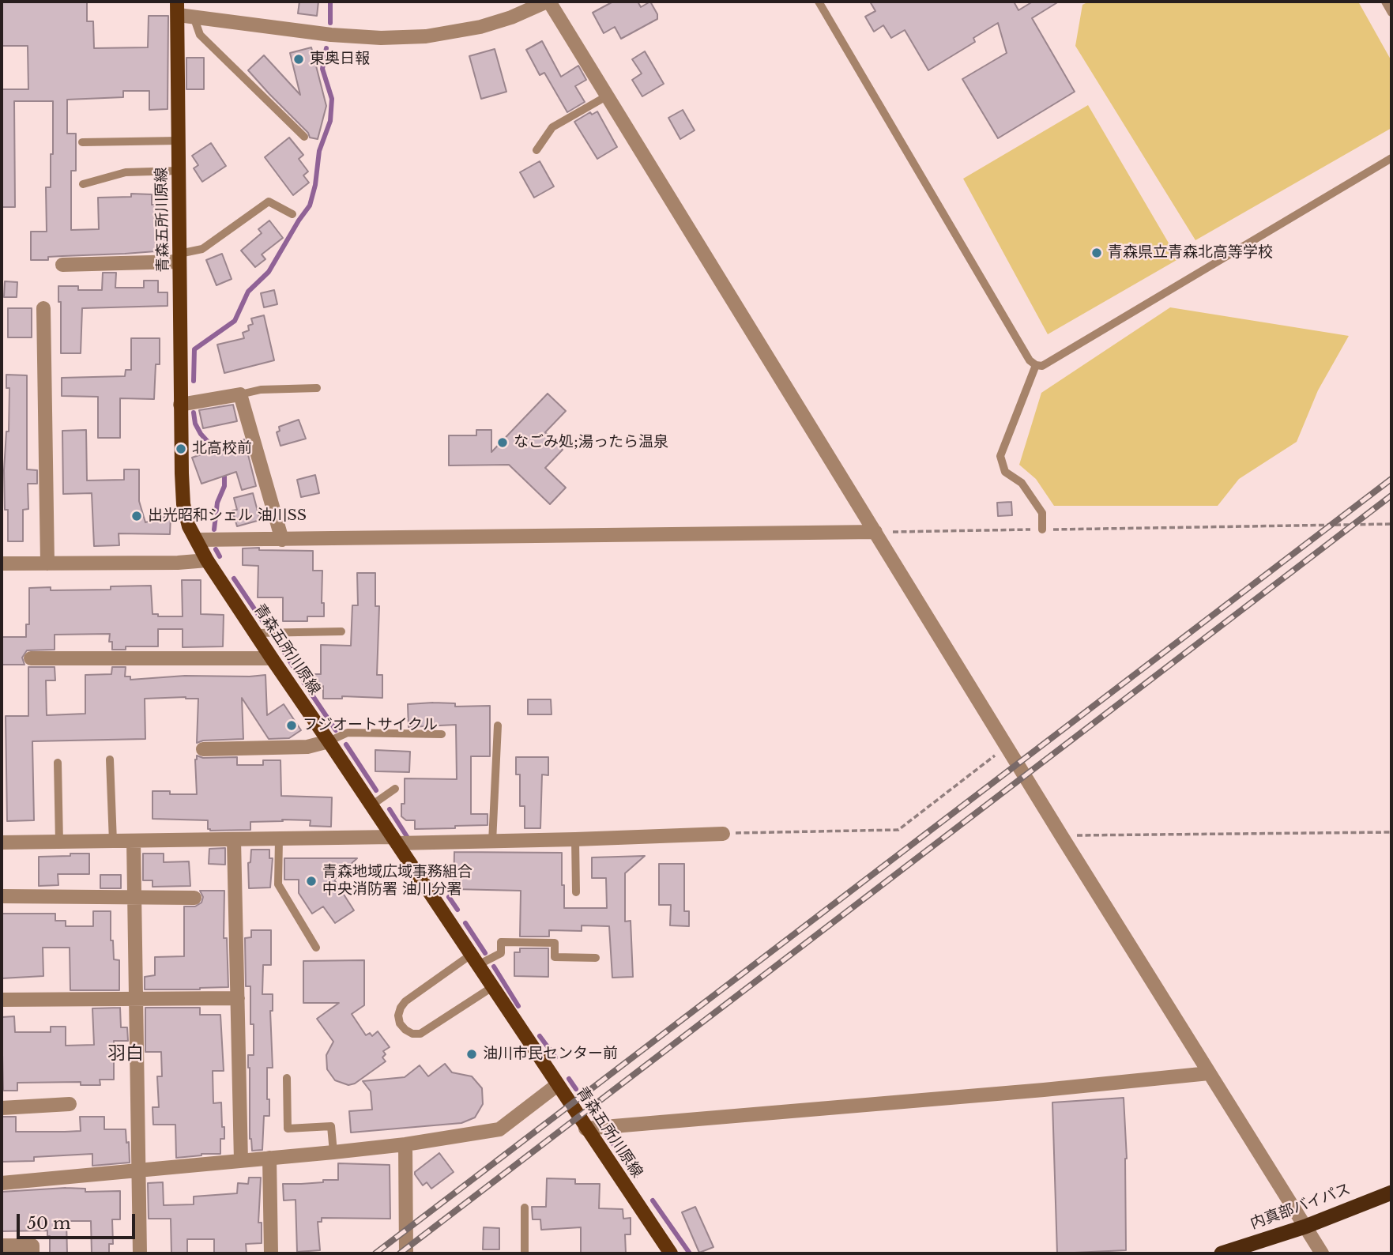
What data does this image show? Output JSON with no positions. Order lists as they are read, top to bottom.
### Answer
{
  "streets": {
    "highway": ["内真部バイパス"],
    "main road": ["青森五所川原線"]
  },
  "districts": ["羽白"],
  "places": [
    "東奥日報",
    "青森県立青森北高等学校",
    "なごみ処;湯ったら温泉",
    "北高校前",
    "出光昭和シェル 油川SS",
    "フジオートサイクル",
    "青森地域広域事務組合 中央消防署 油川分署",
    "油川市民センター前"
  ],
  "scale_bar": "50 m"
}
